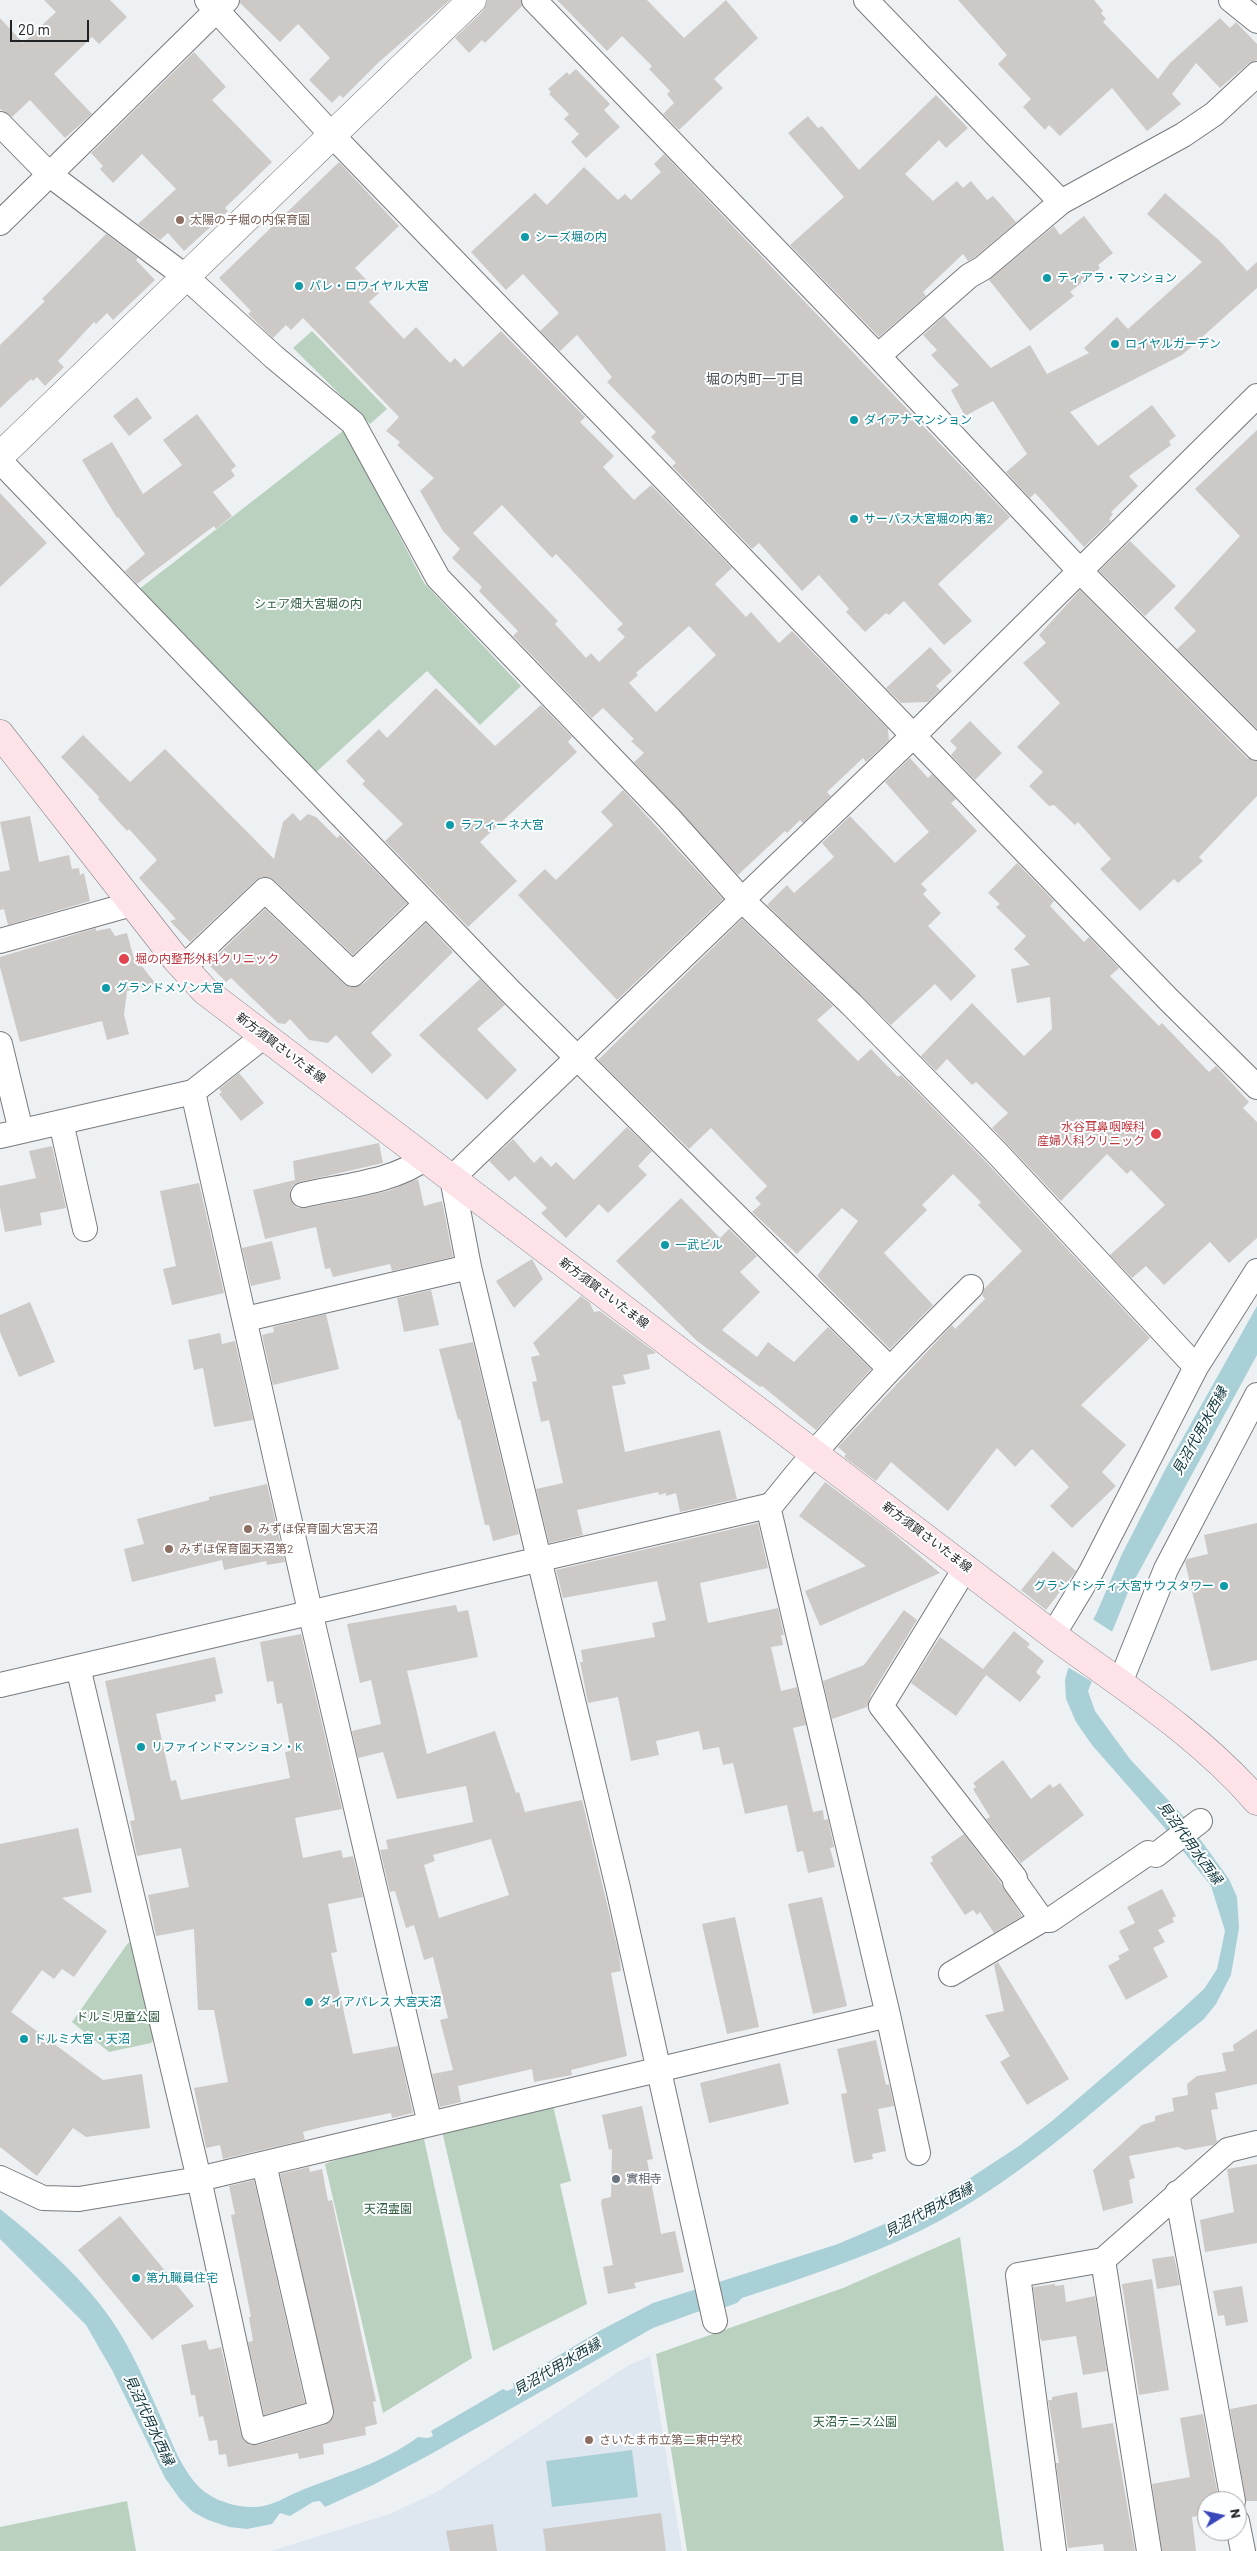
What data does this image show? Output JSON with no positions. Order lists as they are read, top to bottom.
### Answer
{
  "streets": {
    "main road": ["新方須賀さいたま線"]
  },
  "districts": ["堀の内町一丁目"],
  "water": ["見沼代用水西縁"],
  "parks": [
    "シェア畑大宮堀の内",
    "ドルミ児童公園",
    "天沼霊園",
    "天沼テニス公園"
  ],
  "places": [
    "太陽の子堀の内保育園",
    "シーズ堀の内",
    "ティアラ・マンション",
    "パレ・ロワイヤル大宮",
    "ロイヤルガーデン",
    "ダイアナマンション",
    "サーパス大宮堀の内 第2",
    "ラフィーネ大宮",
    "堀の内整形外科クリニック",
    "グランドメゾン大宮",
    "水谷耳鼻咽喉科 産婦人科クリニック",
    "一武ビル",
    "みずほ保育園大宮天沼",
    "みずほ保育園天沼第2",
    "グランドシティ大宮サウスタワー",
    "リファインドマンション・K",
    "ダイアパレス 大宮天沼",
    "ドルミ大宮・天沼",
    "實相寺",
    "第九職員住宅",
    "さいたま市立第二東中学校"
  ],
  "scale_bar": "20 m",
  "north": "right"
}
